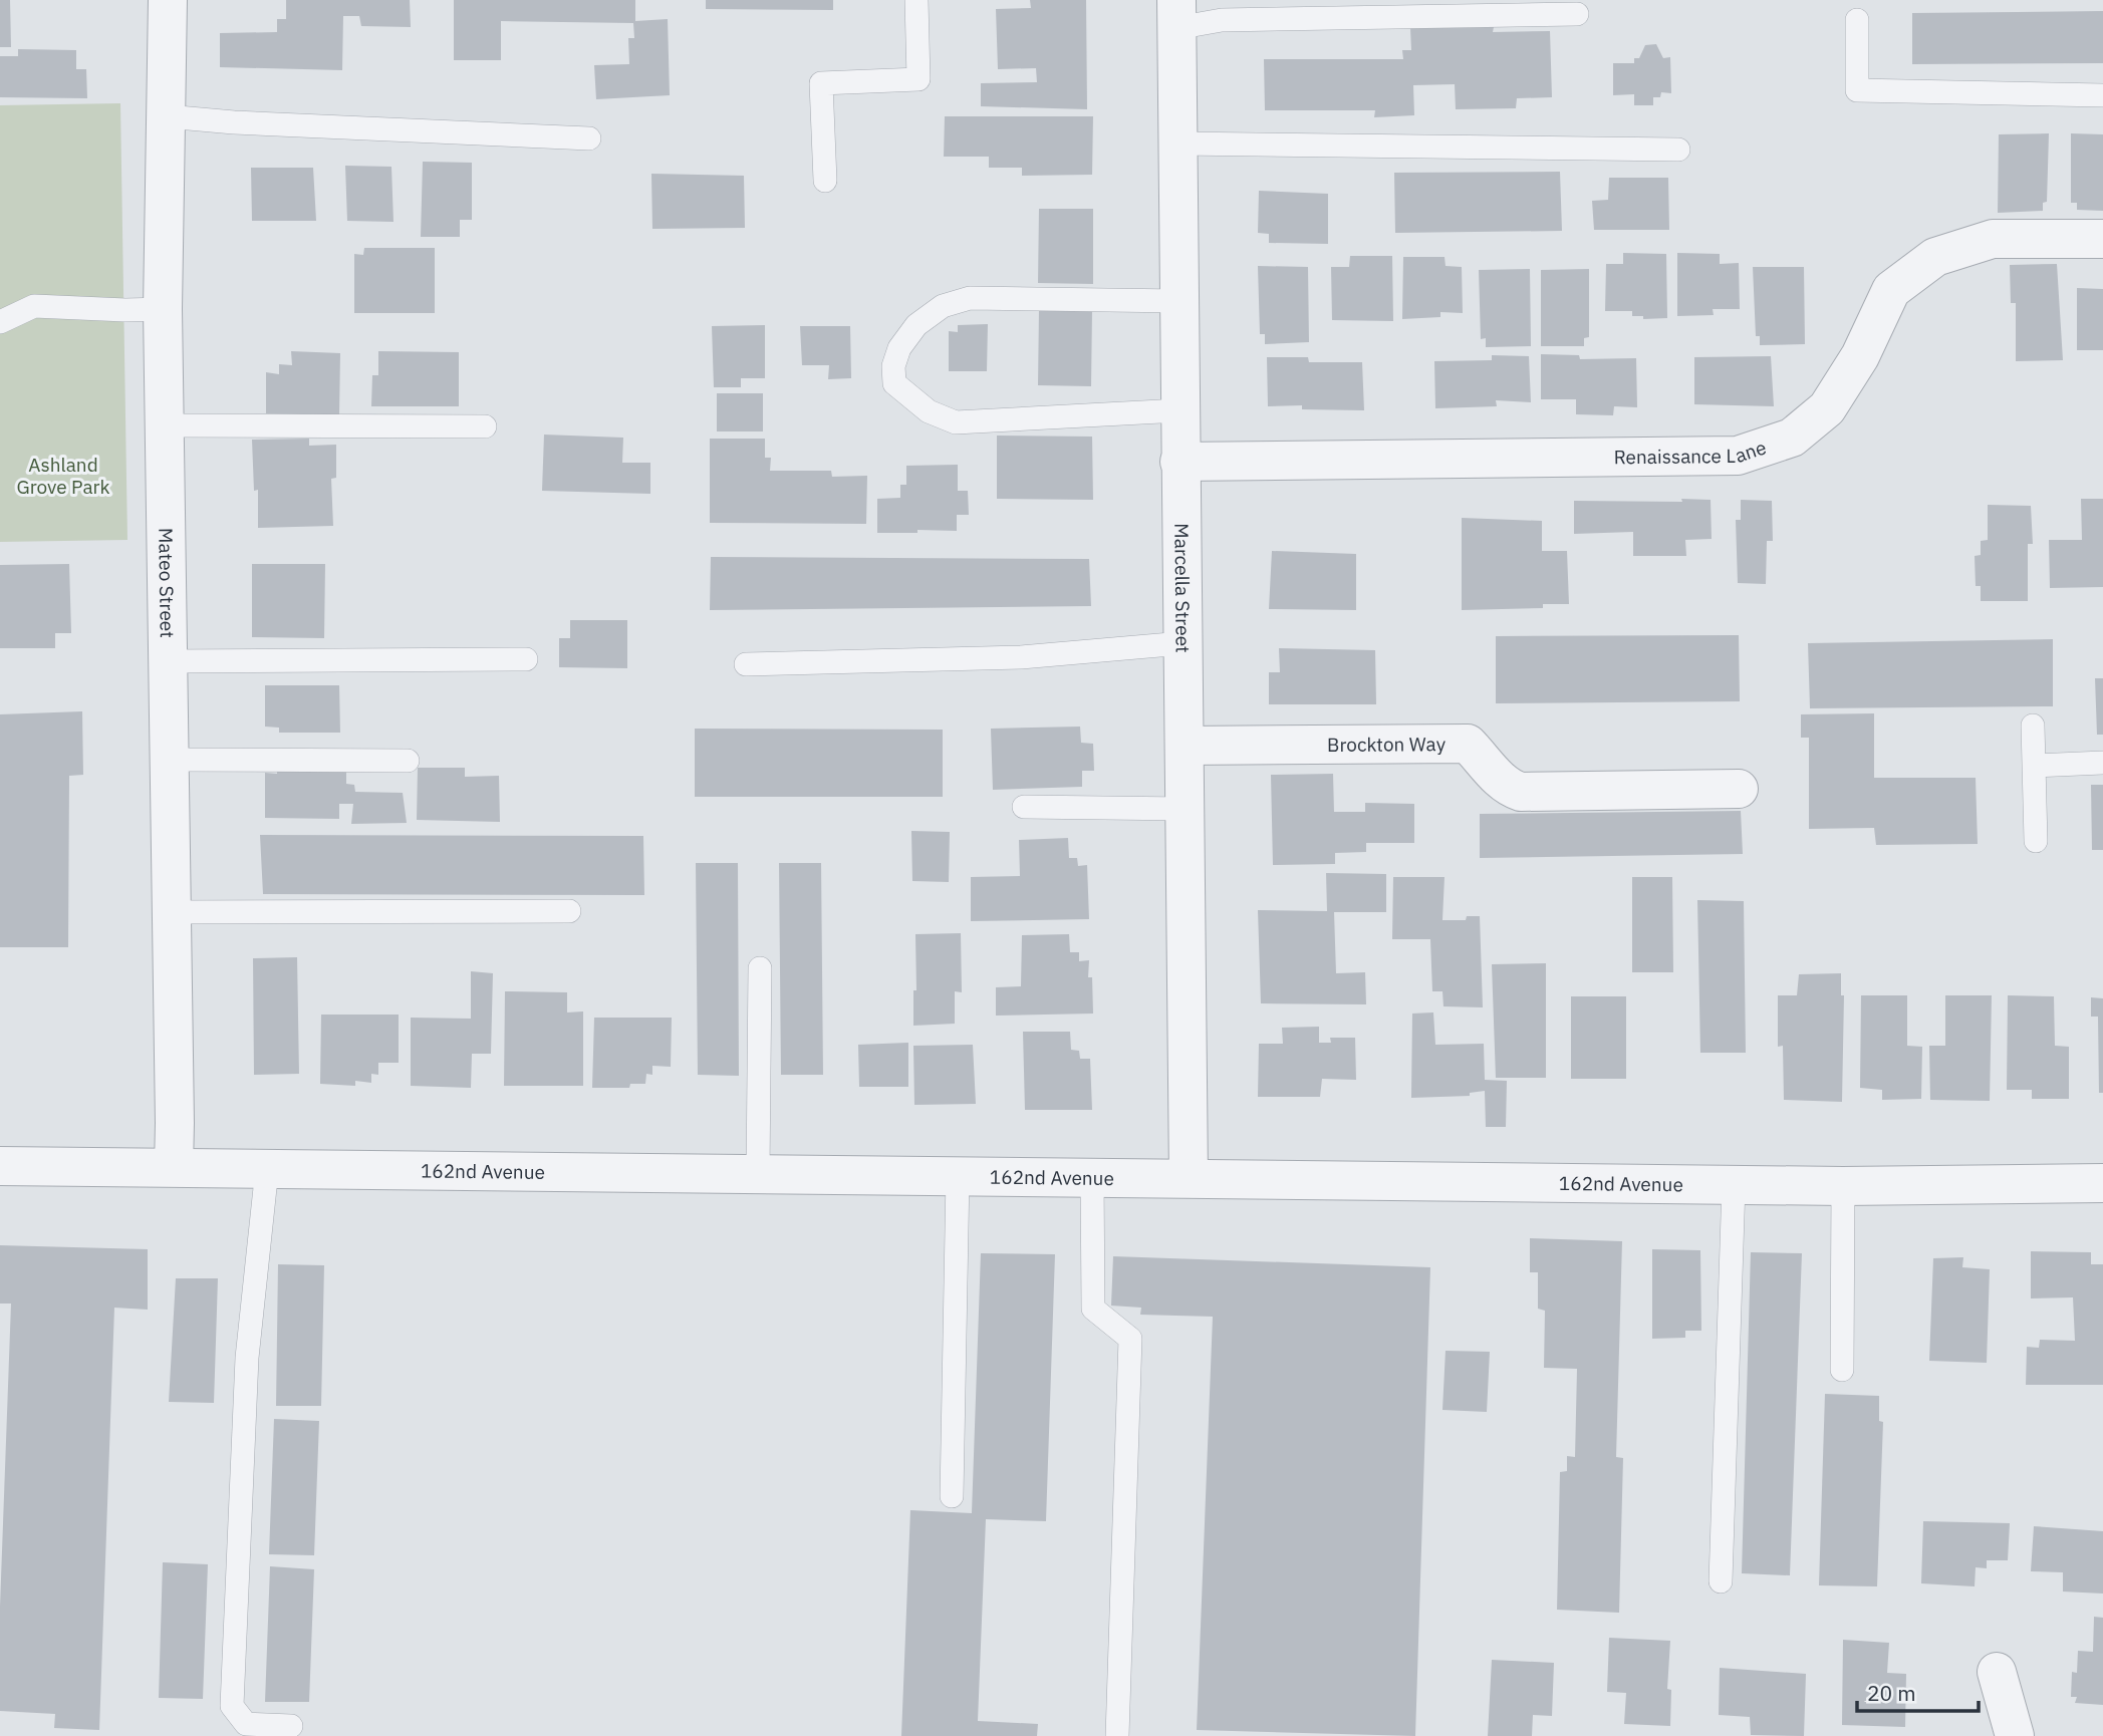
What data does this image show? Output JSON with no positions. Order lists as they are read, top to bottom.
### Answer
{
  "streets": {
    "street": [
      "Renaissance Lane",
      "Mateo Street",
      "Marcella Street",
      "Brockton Way",
      "162nd Avenue"
    ]
  },
  "crossings": [
    ["Renaissance Lane", "Marcella Street"],
    ["Mateo Street", "162nd Avenue"],
    ["Marcella Street", "Brockton Way"],
    ["Marcella Street", "162nd Avenue"]
  ],
  "parks": ["Ashland Grove Park"],
  "scale_bar": "20 m"
}
